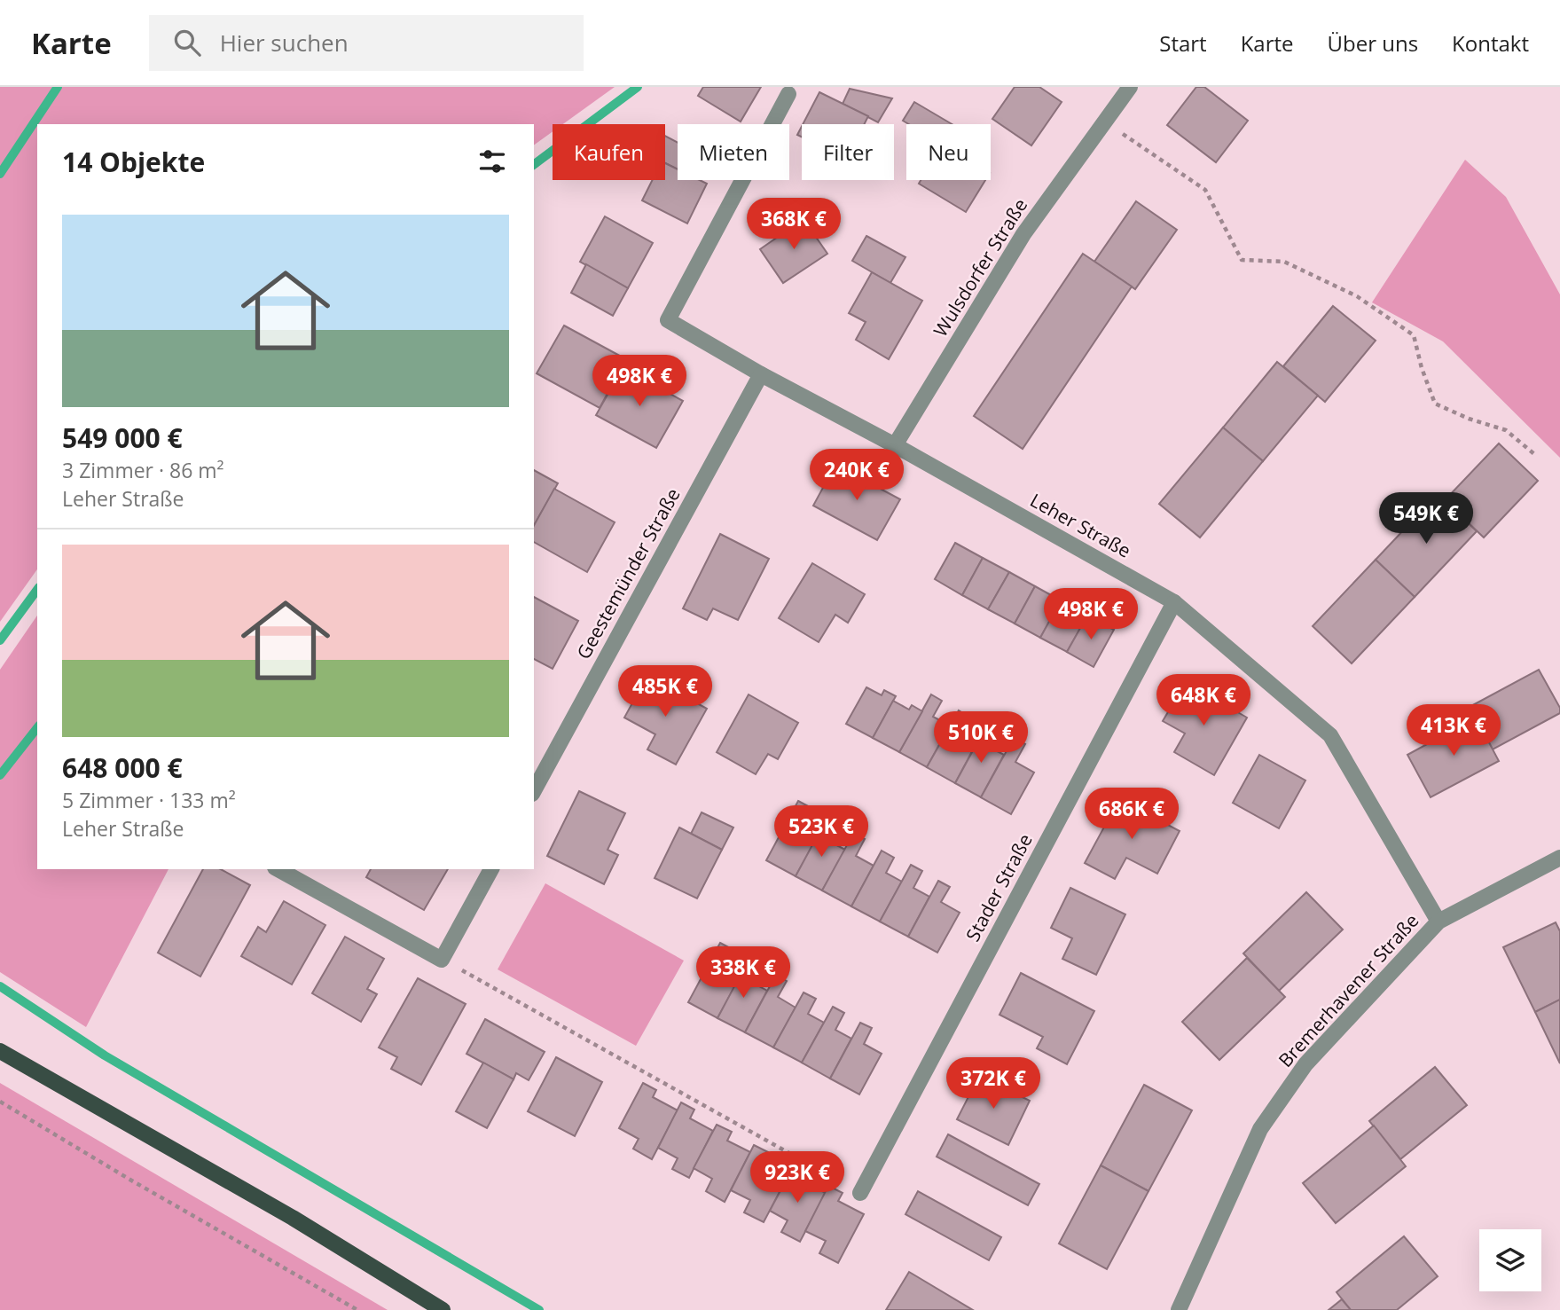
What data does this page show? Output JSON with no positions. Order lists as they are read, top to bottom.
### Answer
{
  "streets": {
    "street": [
      "Wulsdorfer Straße",
      "Leher Straße",
      "Geestemünder Straße",
      "Stader Straße",
      "Bremerhavener Straße"
    ]
  },
  "crossings": [
    ["Wulsdorfer Straße", "Leher Straße"],
    ["Leher Straße", "Geestemünder Straße"],
    ["Leher Straße", "Stader Straße"],
    ["Leher Straße", "Bremerhavener Straße"]
  ],
  "page": {
    "header": "Karte",
    "search": "Hier suchen",
    "nav": [
      "Start",
      "Karte",
      "Über uns",
      "Kontakt"
    ],
    "chip": [
      "Kaufen",
      "Mieten",
      "Filter",
      "Neu"
    ],
    "heading": "14 Objekte",
    "price": [
      "368K €",
      "498K €",
      "240K €",
      "549K €",
      "498K €",
      "485K €",
      "648K €",
      "413K €",
      "510K €",
      "686K €",
      "523K €",
      "338K €",
      "372K €",
      "923K €"
    ],
    "list": [
      {
        "name": "549 000 €",
        "note": "3 Zimmer · 86 m² · Leher Straße"
      },
      {
        "name": "648 000 €",
        "note": "5 Zimmer · 133 m² · Leher Straße"
      }
    ]
  }
}
